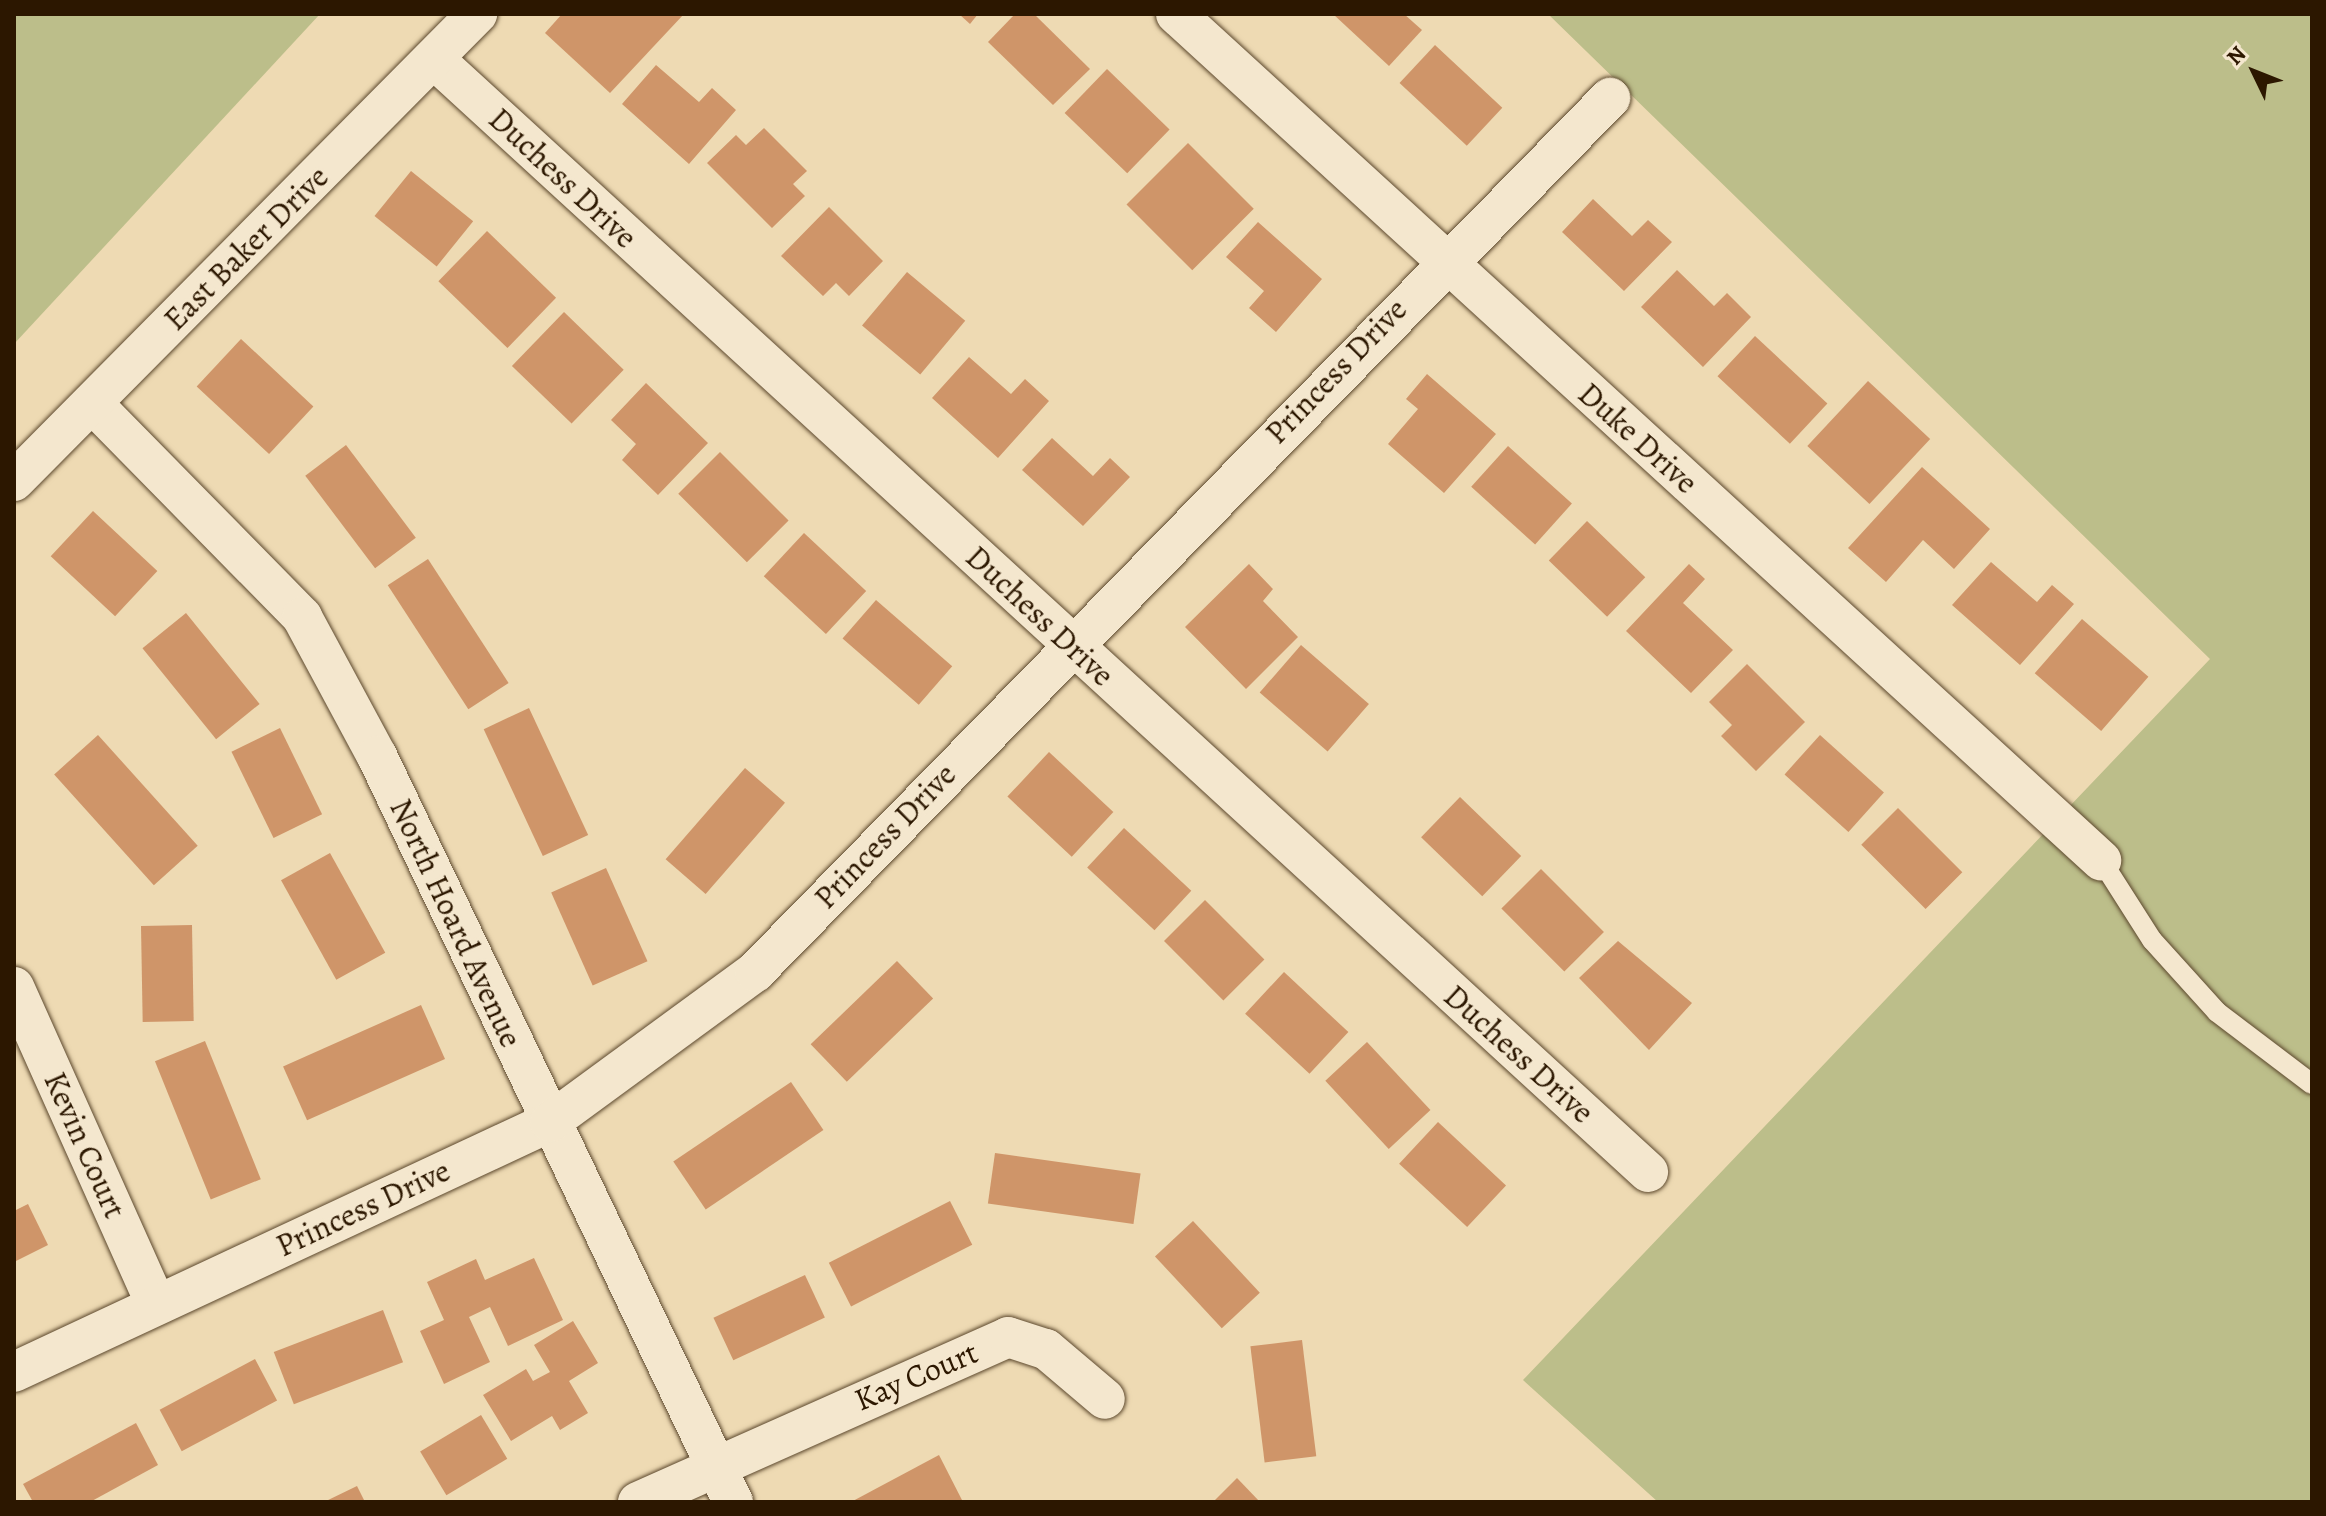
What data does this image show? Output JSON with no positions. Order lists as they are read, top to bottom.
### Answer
{
  "streets": {
    "street": [
      "Duchess Drive",
      "East Baker Drive",
      "Princess Drive",
      "Duke Drive",
      "North Hoard Avenue",
      "Kevin Court",
      "Kay Court"
    ]
  },
  "crossings": [
    ["Duchess Drive", "East Baker Drive"],
    ["Duchess Drive", "Princess Drive"],
    ["East Baker Drive", "North Hoard Avenue"],
    ["Princess Drive", "Duke Drive"],
    ["Princess Drive", "North Hoard Avenue"],
    ["Princess Drive", "Kevin Court"],
    ["North Hoard Avenue", "Kay Court"]
  ],
  "north": "top left"
}
